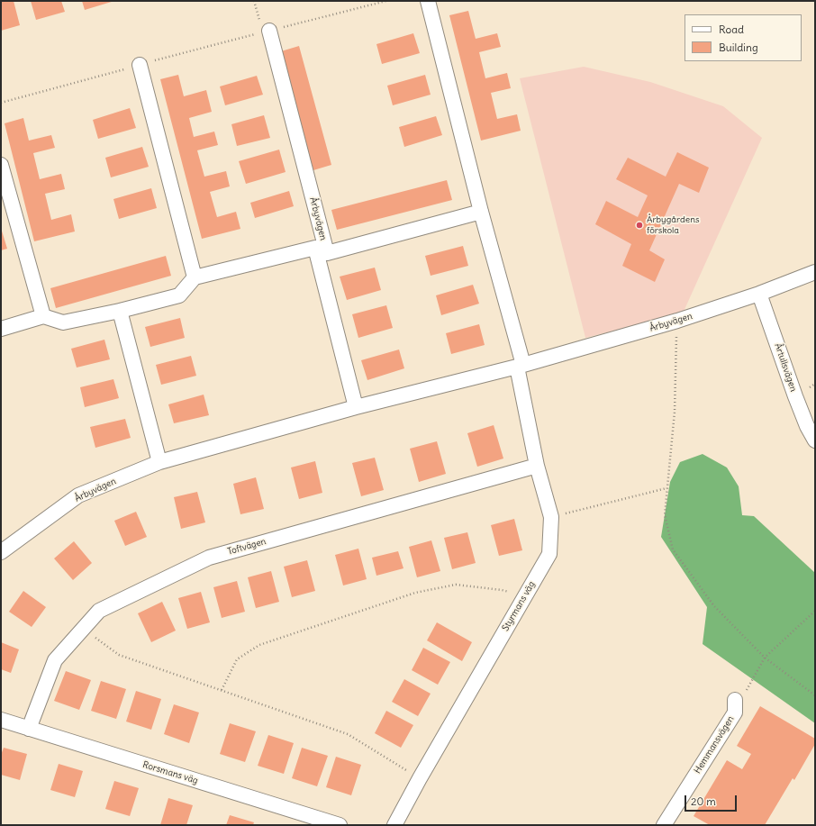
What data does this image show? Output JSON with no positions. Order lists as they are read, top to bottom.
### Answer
{
  "streets": {
    "street": [
      "Årbyvägen",
      "Årtullsvägen",
      "Toftvägen",
      "Styrmans väg",
      "Hemmansvägen",
      "Rorsmans väg"
    ]
  },
  "crossings": [
    ["Årbyvägen", "Årtullsvägen"],
    ["Årbyvägen", "Styrmans väg"],
    ["Toftvägen", "Styrmans väg"],
    ["Toftvägen", "Rorsmans väg"]
  ],
  "places": ["Årbygårdens förskola"],
  "legend": ["Road", "Building"],
  "scale_bar": "20 m"
}
